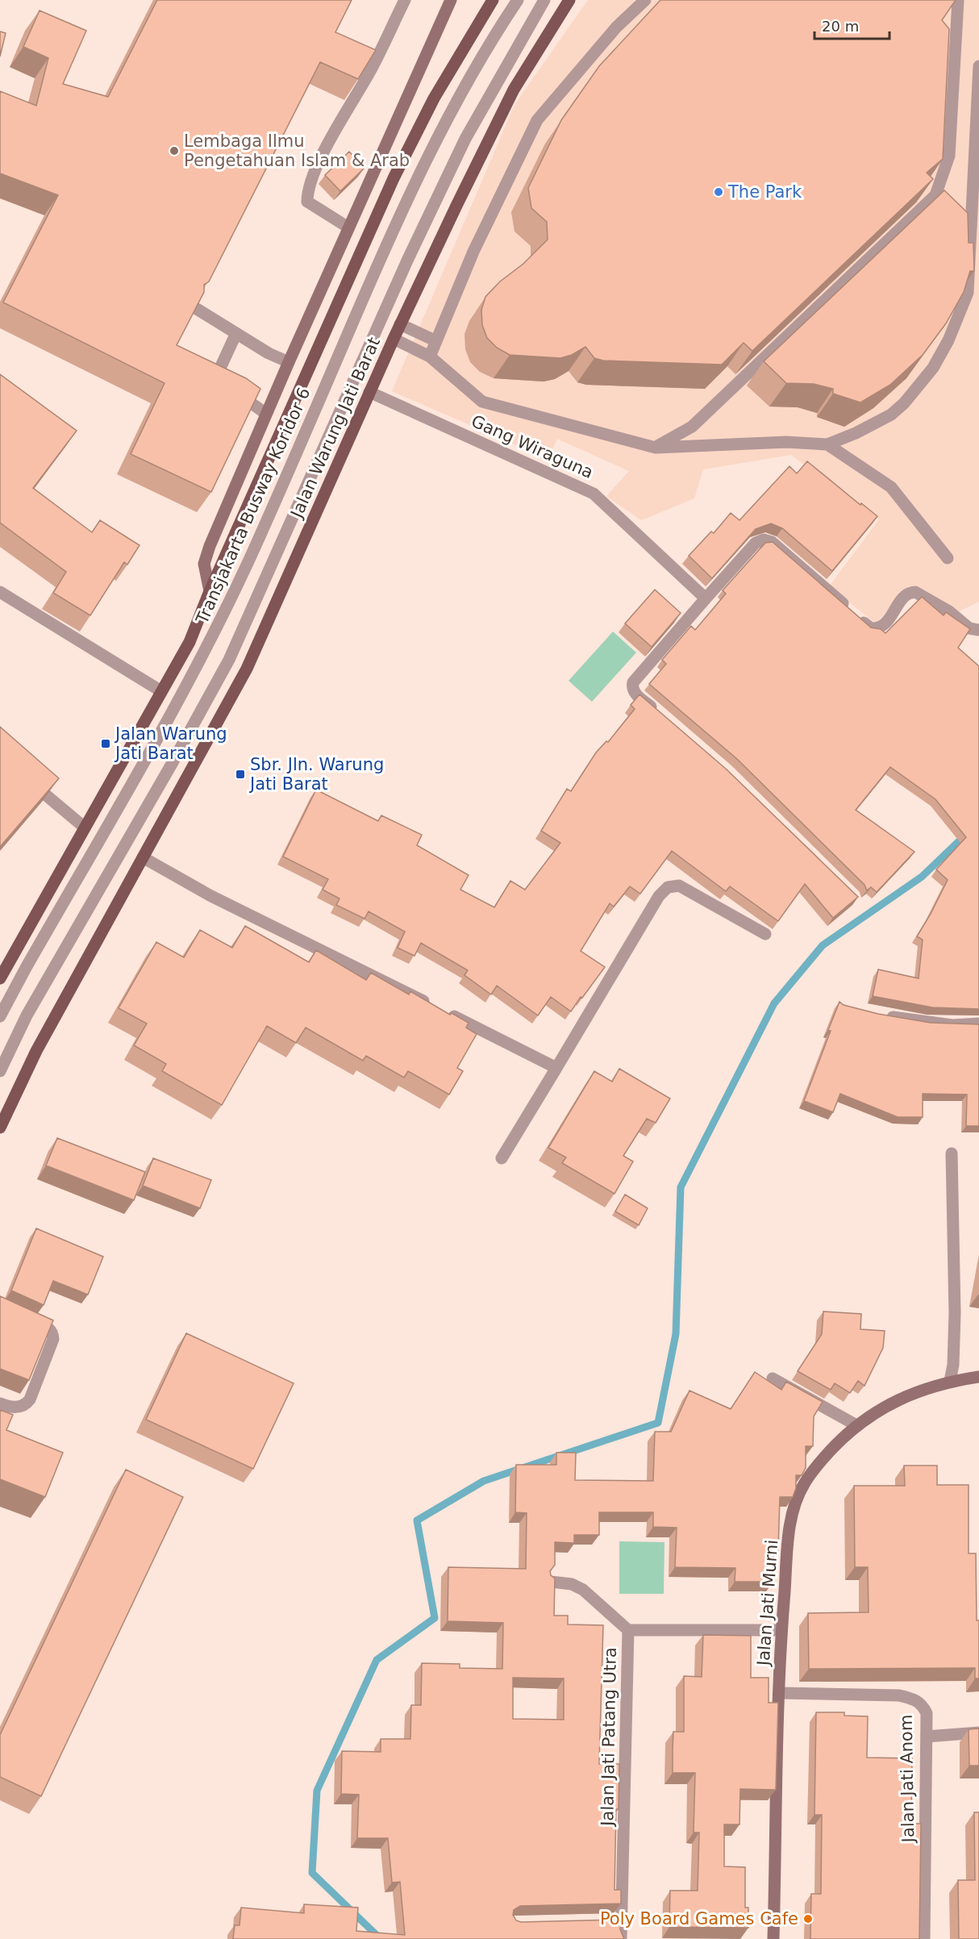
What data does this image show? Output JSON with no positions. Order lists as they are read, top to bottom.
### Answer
{
  "streets": {
    "main road": ["Jalan Warung Jati Barat"],
    "street": [
      "Gang Wiraguna",
      "Transjakarta Busway Koridor 6",
      "Jalan Jati Murni",
      "Jalan Jati Patang Utra",
      "Jalan Jati Anom"
    ]
  },
  "crossings": [
    ["Jalan Warung Jati Barat", "Gang Wiraguna"],
    ["Jalan Jati Murni", "Jalan Jati Patang Utra"],
    ["Jalan Jati Murni", "Jalan Jati Anom"]
  ],
  "places": {
    "other": ["Lembaga Ilmu Pengetahuan Islam & Arab", "The Park", "Poly Board Games Cafe"],
    "transit": ["Jalan Warung Jati Barat", "Sbr. Jln. Warung Jati Barat"]
  },
  "scale_bar": "20 m"
}
